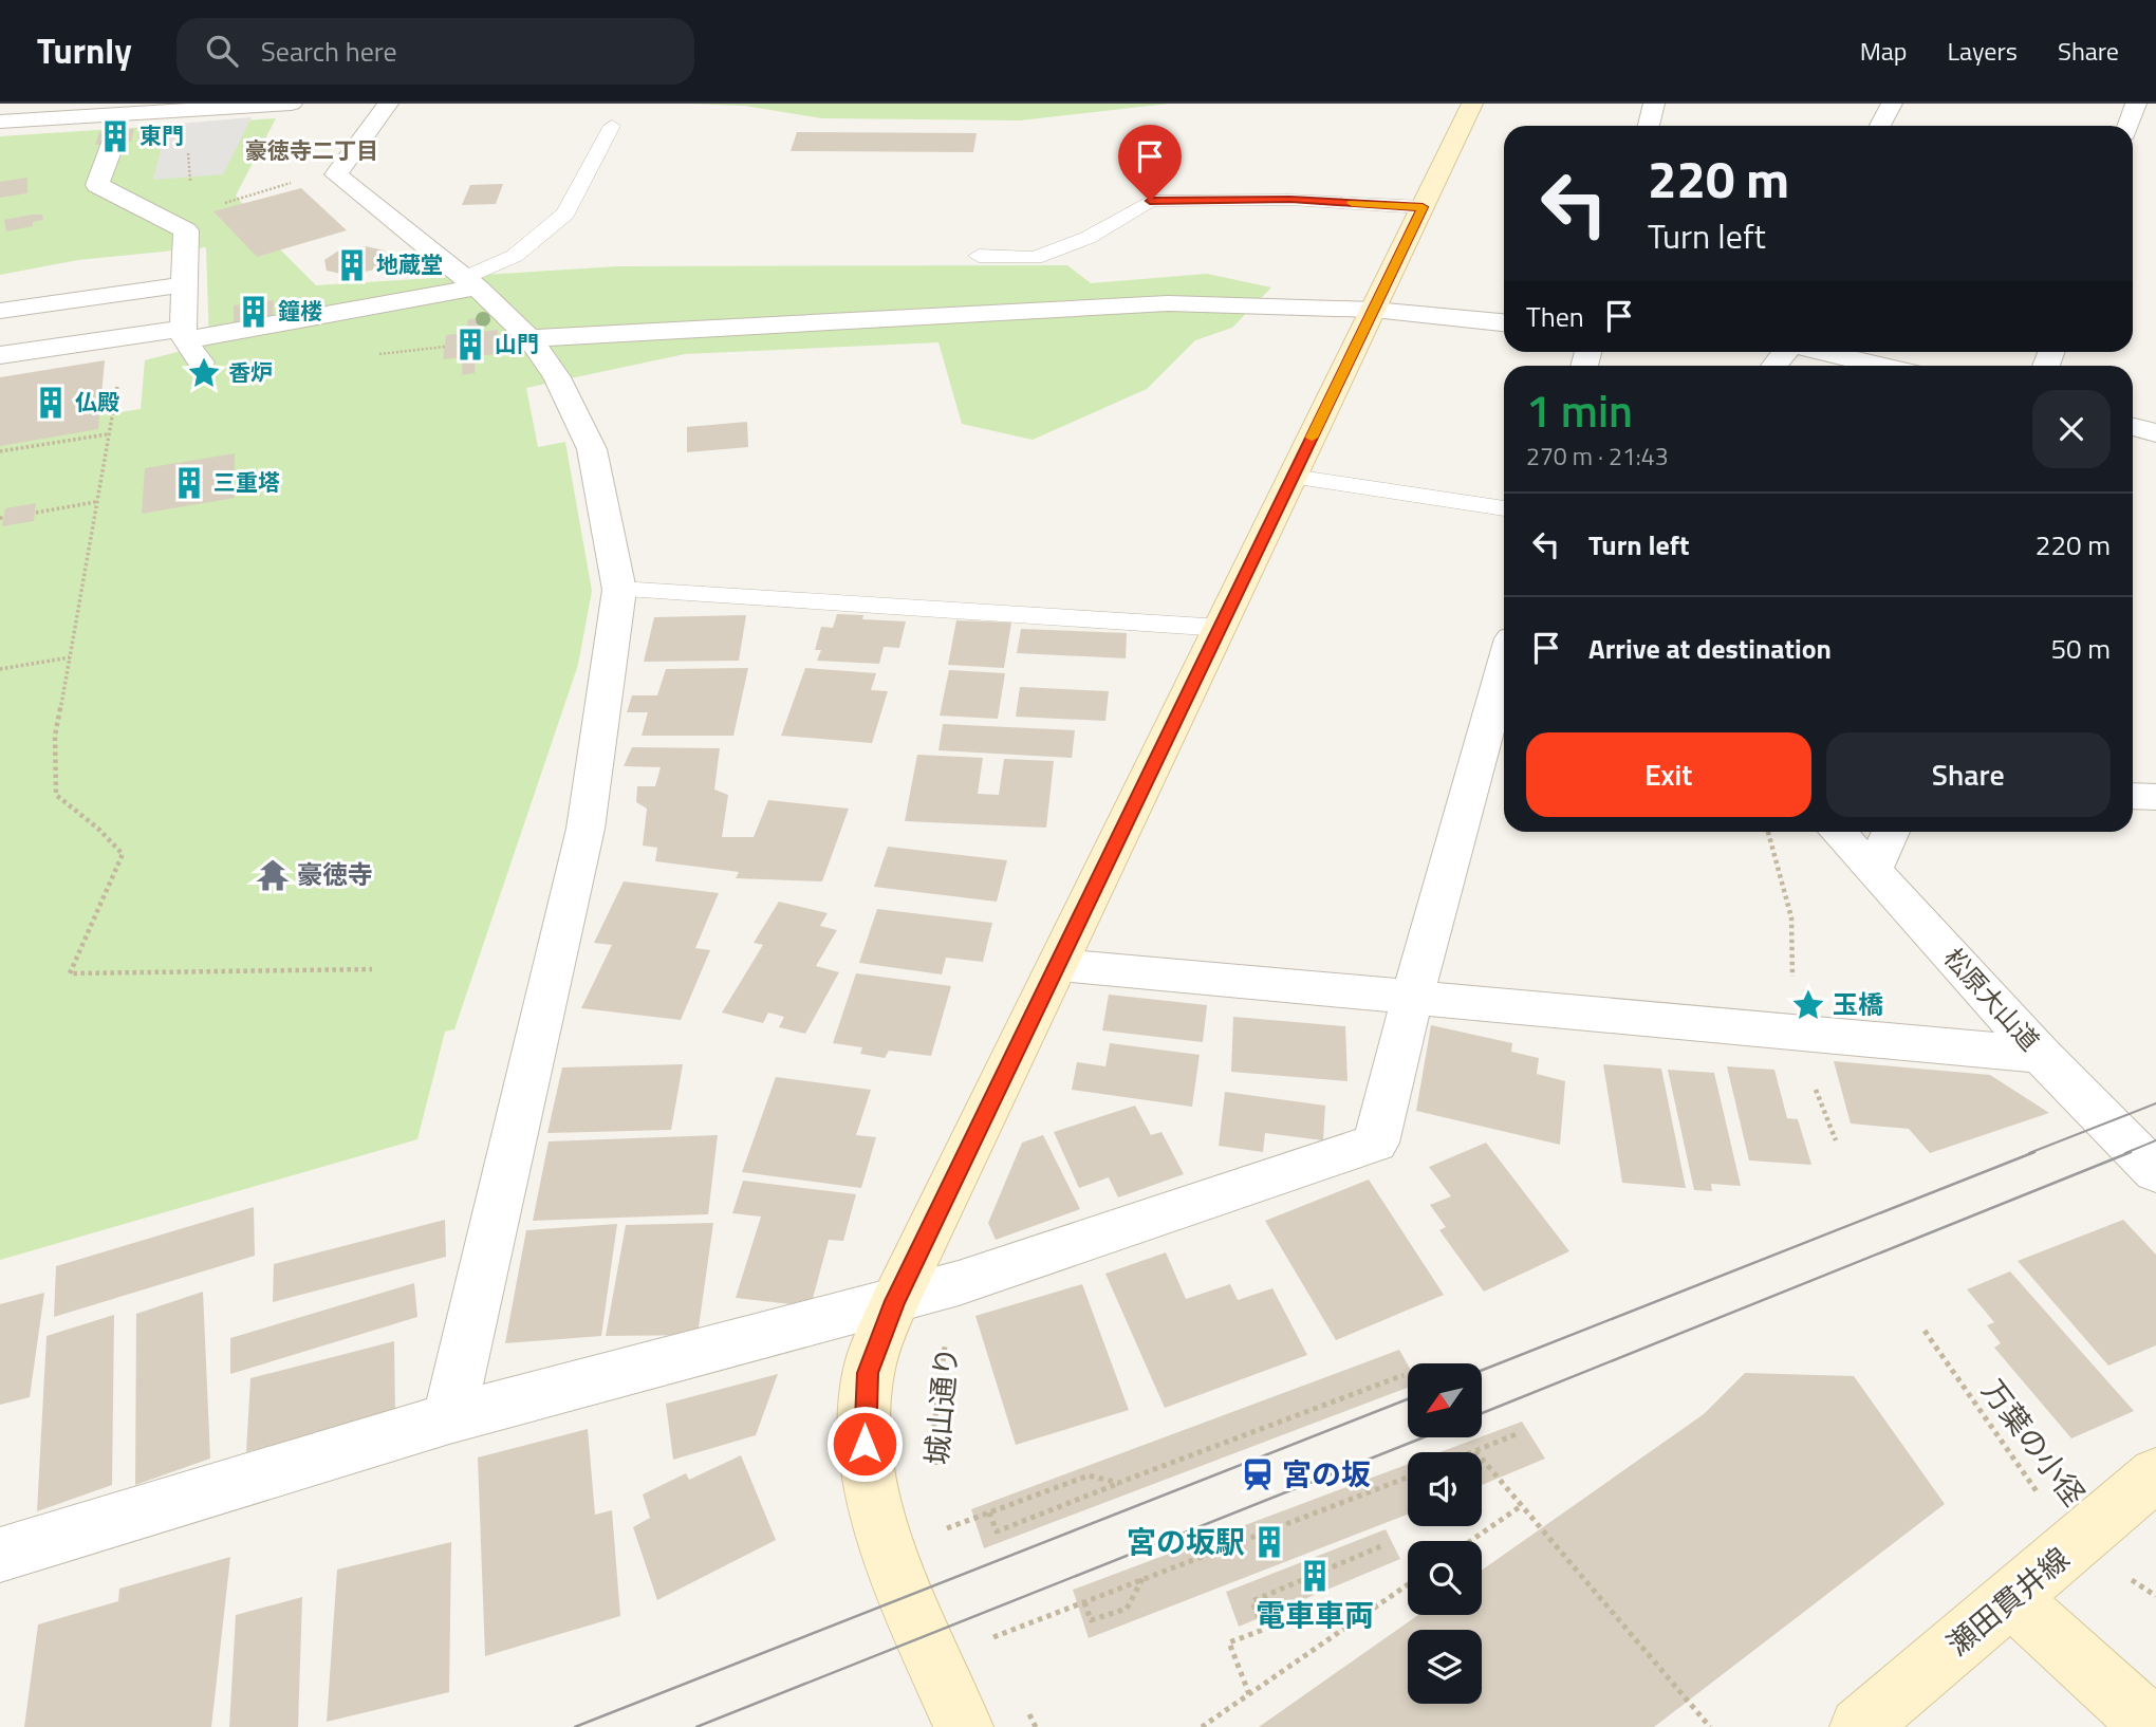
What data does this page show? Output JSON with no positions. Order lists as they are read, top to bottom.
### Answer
{
  "streets": {
    "street": ["松原大山道", "瀬田貫井線"],
    "path": ["城山通り", "万葉の小径"]
  },
  "crossings": [
    ["万葉の小径", "瀬田貫井線"]
  ],
  "districts": ["豪徳寺二丁目"],
  "places": {
    "building": [
      "東門",
      "地蔵堂",
      "鐘楼",
      "山門",
      "仏殿",
      "三重塔",
      "宮の坂駅",
      "電車車両"
    ],
    "place": ["香炉", "玉橋"],
    "temple": ["豪徳寺"],
    "station": ["宮の坂"]
  },
  "north": "bottom left",
  "page": {
    "header": "Turnly",
    "search": "Search here",
    "nav": ["Map", "Layers", "Share"],
    "turn": ["220 m", "Turn left"],
    "then": "Then",
    "heading": ["1 min", "270 m · 21:43"],
    "list": [
      {
        "name": "Turn left",
        "value": "220 m"
      },
      {
        "name": "Arrive at destination",
        "value": "50 m"
      }
    ],
    "buttons": ["Exit", "Share"]
  }
}
